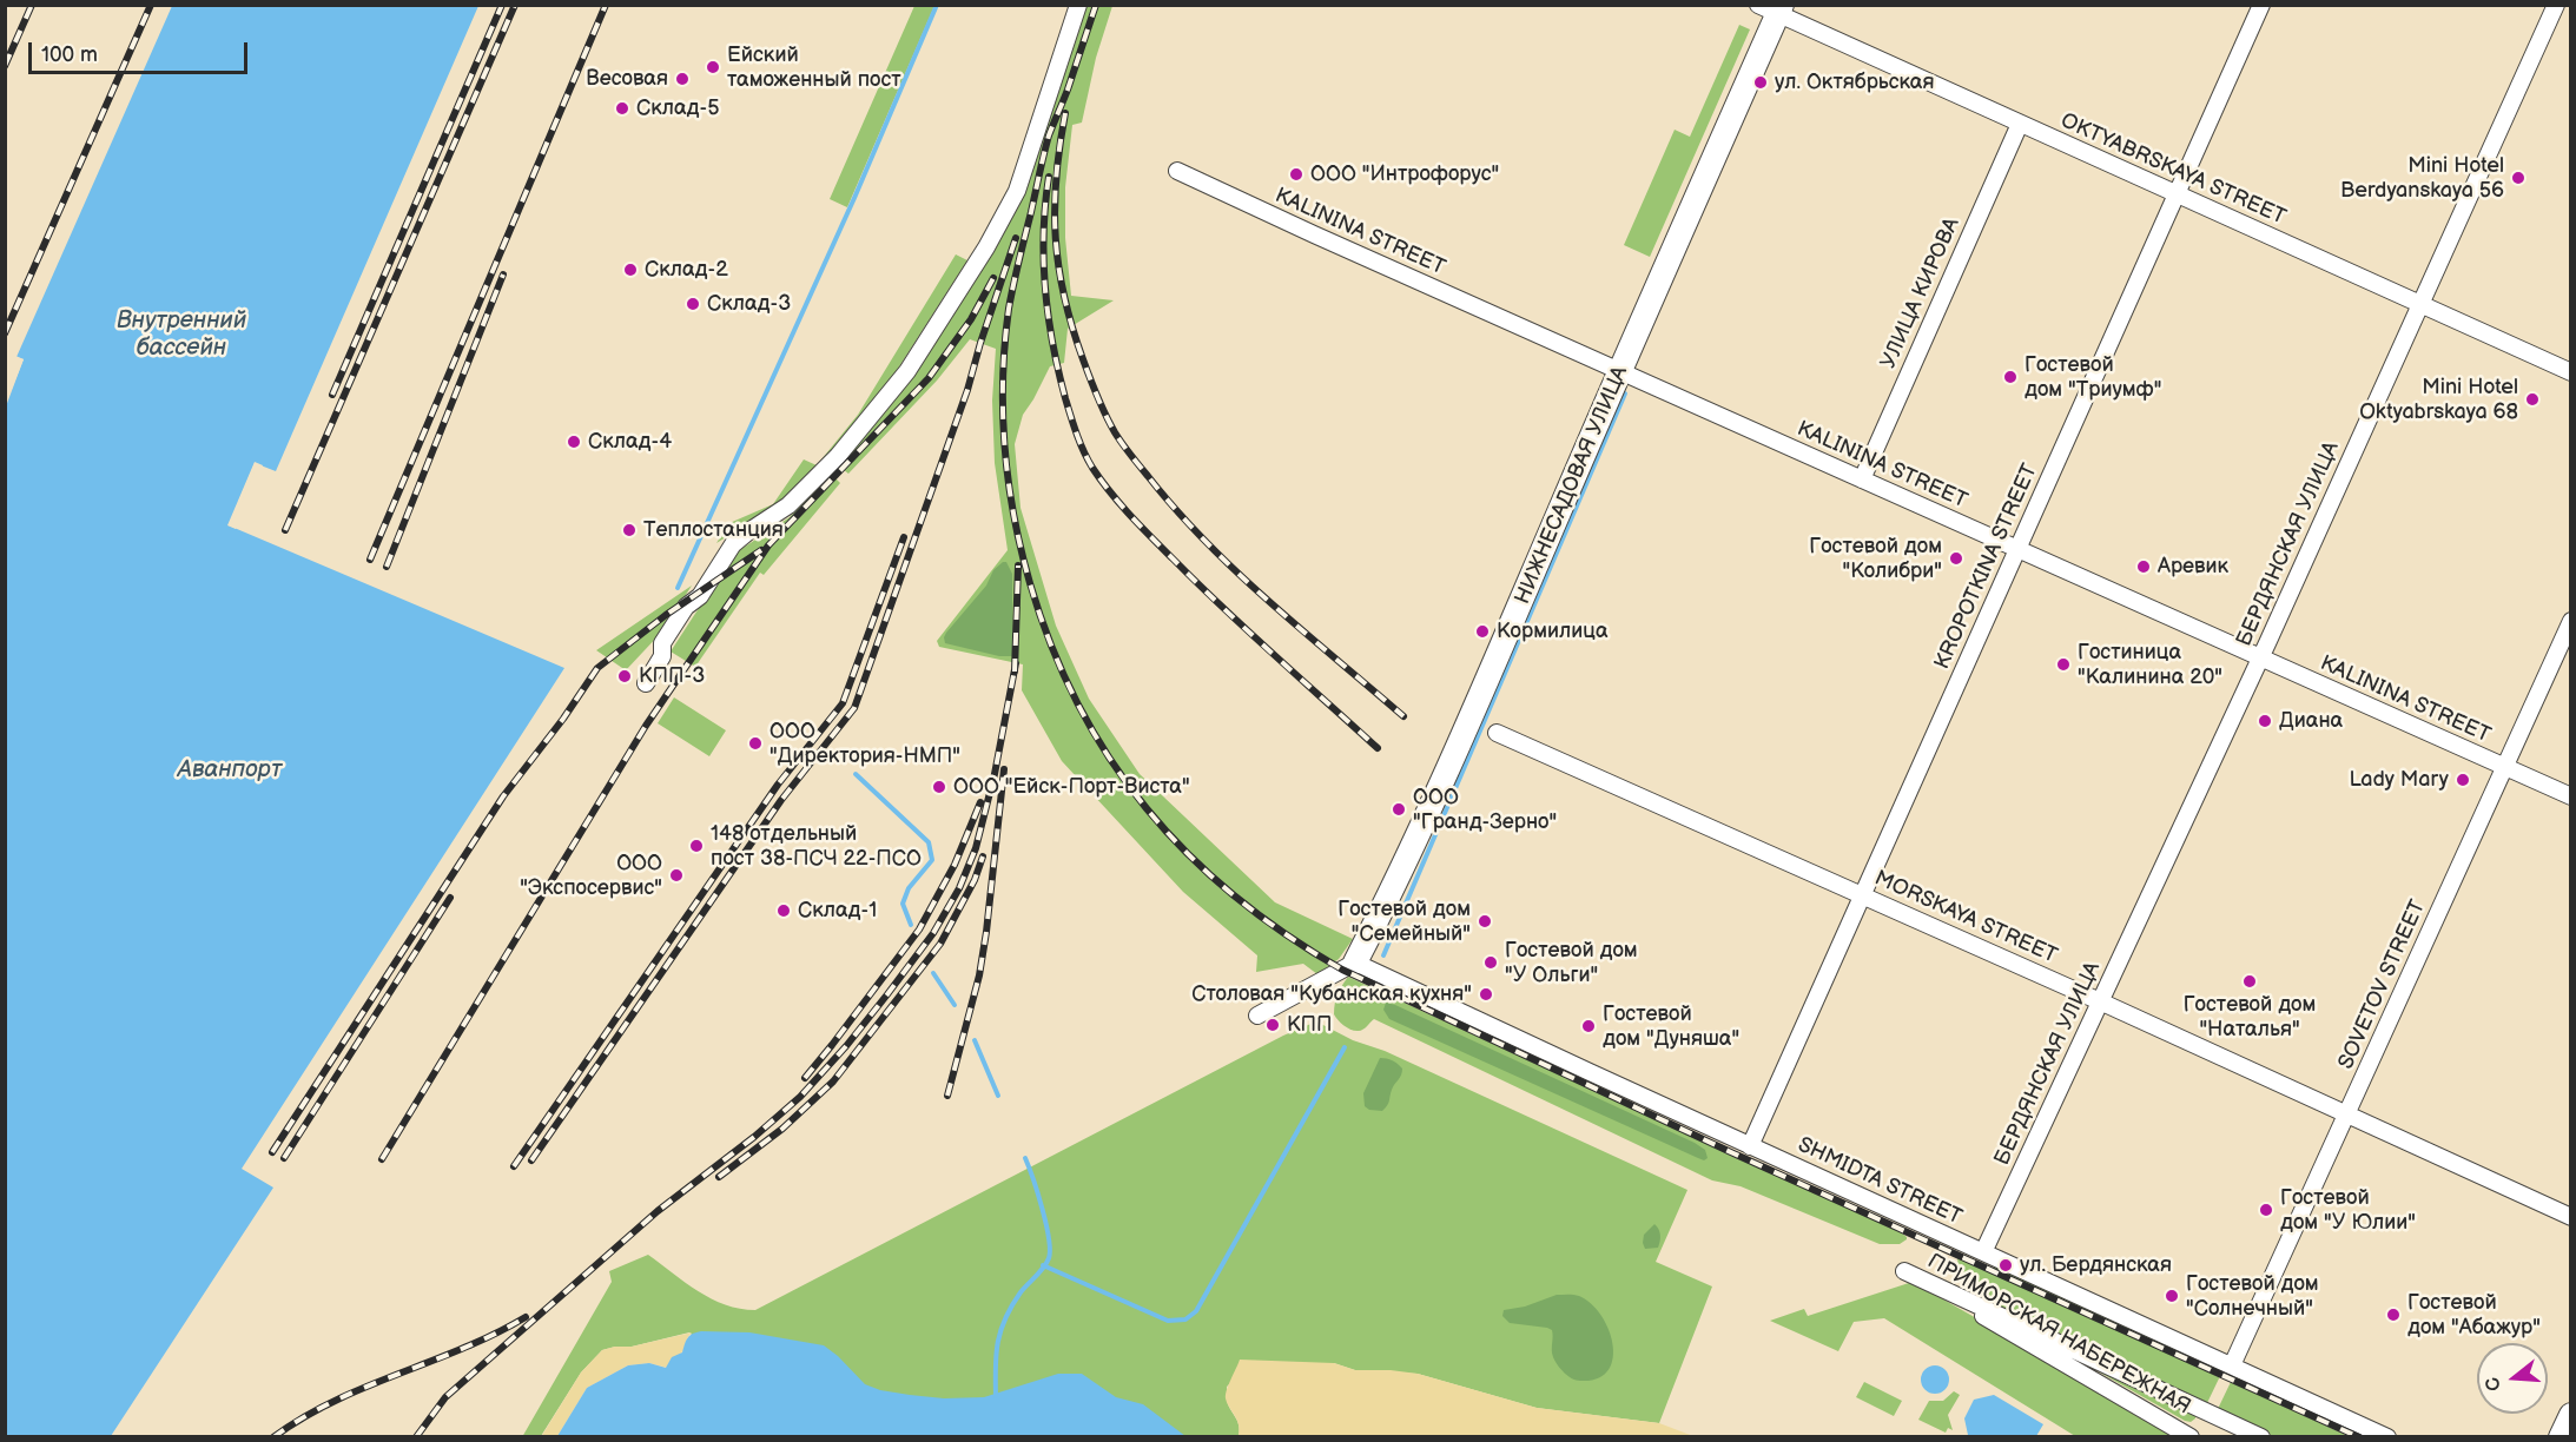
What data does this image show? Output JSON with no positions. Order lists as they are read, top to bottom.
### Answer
{
  "streets": {
    "street": [
      "OKTYABRSKAYA STREET",
      "KALININA STREET",
      "УЛИЦА КИРОВА",
      "НИЖНЕСАДОВАЯ УЛИЦА",
      "БЕРДЯНСКАЯ УЛИЦА",
      "KROPOTKINA STREET",
      "MORSKAYA STREET",
      "SOVETOV STREET",
      "SHMIDTA STREET",
      "ПРИМОРСКАЯ НАБЕРЕЖНАЯ"
    ]
  },
  "crossings": [
    ["OKTYABRSKAYA STREET", "УЛИЦА КИРОВА"],
    ["OKTYABRSKAYA STREET", "НИЖНЕСАДОВАЯ УЛИЦА"],
    ["OKTYABRSKAYA STREET", "БЕРДЯНСКАЯ УЛИЦА"],
    ["OKTYABRSKAYA STREET", "KROPOTKINA STREET"],
    ["KALININA STREET", "УЛИЦА КИРОВА"],
    ["KALININA STREET", "НИЖНЕСАДОВАЯ УЛИЦА"],
    ["KALININA STREET", "БЕРДЯНСКАЯ УЛИЦА"],
    ["KALININA STREET", "KROPOTKINA STREET"],
    ["KALININA STREET", "SOVETOV STREET"],
    ["НИЖНЕСАДОВАЯ УЛИЦА", "SHMIDTA STREET"],
    ["БЕРДЯНСКАЯ УЛИЦА", "MORSKAYA STREET"],
    ["БЕРДЯНСКАЯ УЛИЦА", "SHMIDTA STREET"],
    ["KROPOTKINA STREET", "MORSKAYA STREET"],
    ["KROPOTKINA STREET", "SHMIDTA STREET"],
    ["MORSKAYA STREET", "SOVETOV STREET"],
    ["SOVETOV STREET", "SHMIDTA STREET"]
  ],
  "water": ["Внутренний бассейн", "Аванпорт"],
  "places": [
    "Ейский таможенный пост",
    "Весовая",
    "ул. Октябрьская",
    "Склад-5",
    "ООО \"Интрофорус\"",
    "Mini Hotel Berdyanskaya 56",
    "Склад-2",
    "Склад-3",
    "Гостевой дом \"Триумф\"",
    "Mini Hotel Oktyabrskaya 68",
    "Склад-4",
    "Теплостанция",
    "Гостевой дом \"Колибри\"",
    "Аревик",
    "Кормилица",
    "Гостиница \"Калинина 20\"",
    "КПП-3",
    "Диана",
    "ООО \"Директория-НМП\"",
    "Lady Mary",
    "ООО \"Ейск-Порт-Виста\"",
    "ООО \"Гранд-Зерно\"",
    "148 отдельный пост 38-ПСЧ 22-ПСО",
    "ООО \"Экспосервис\"",
    "Склад-1",
    "Гостевой дом \"Семейный\"",
    "Гостевой дом \"У Ольги\"",
    "Гостевой дом \"Наталья\"",
    "Столовая \"Кубанская кухня\"",
    "КПП",
    "Гостевой дом \"Дуняша\"",
    "Гостевой дом \"У Юлии\"",
    "ул. Бердянская",
    "Гостевой дом \"Солнечный\"",
    "Гостевой дом \"Абажур\""
  ],
  "scale_bar": "100 m",
  "north": "left"
}
